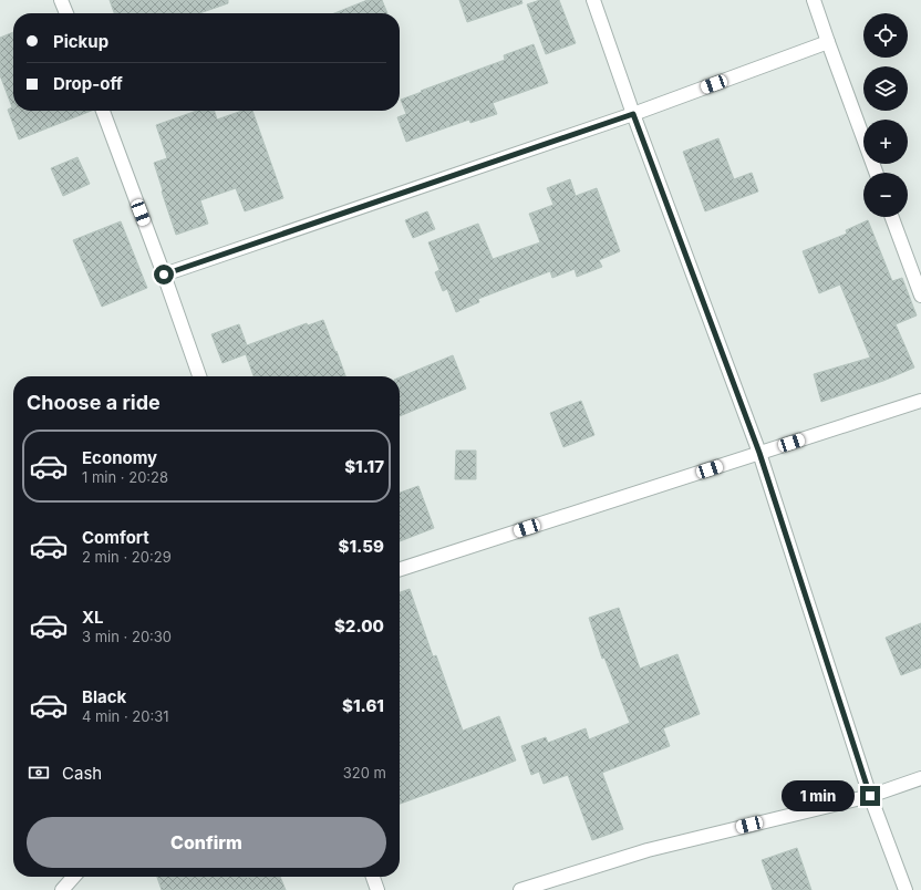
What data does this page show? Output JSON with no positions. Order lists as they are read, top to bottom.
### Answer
{
  "page": {
    "map_buttons": ["+", "−"],
    "banner": ["Pickup", "Drop-off"],
    "heading": "Choose a ride",
    "list": [
      {
        "name": "Economy",
        "note": "1 min · 20:28",
        "value": "$1.17"
      },
      {
        "name": "Comfort",
        "note": "2 min · 20:29",
        "value": "$1.59"
      },
      {
        "name": "XL",
        "note": "3 min · 20:30",
        "value": "$2.00"
      },
      {
        "name": "Black",
        "note": "4 min · 20:31",
        "value": "$1.61"
      }
    ],
    "pay": ["Cash", "320 m"],
    "bubble": "1 min",
    "buttons": "Confirm"
  }
}
